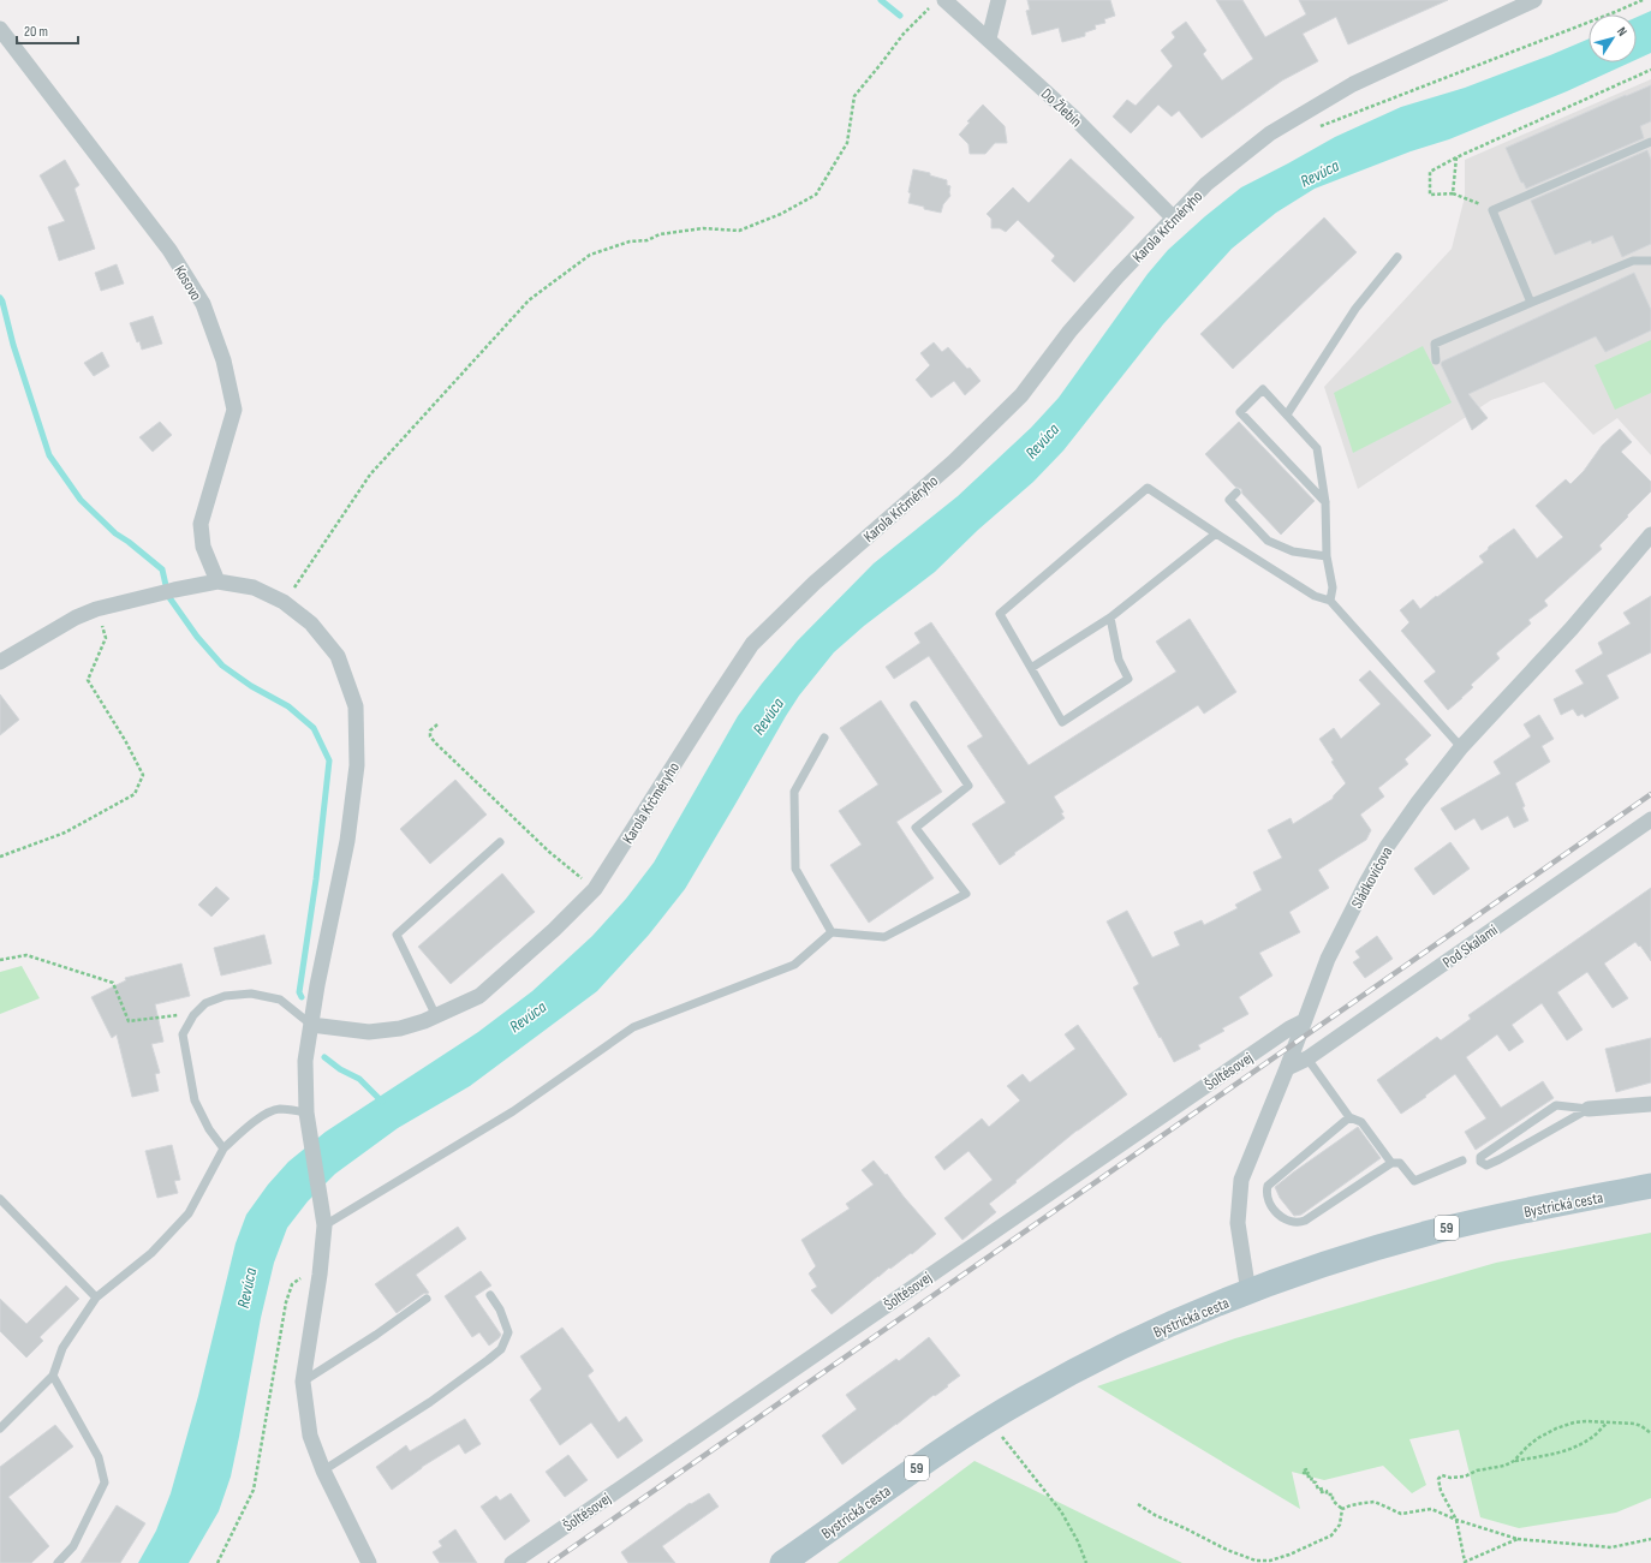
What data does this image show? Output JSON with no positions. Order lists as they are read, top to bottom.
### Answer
{
  "streets": {
    "main road": ["Bystrická cesta", "59"],
    "street": [
      "Do Žlebín",
      "Karola Krčméryho",
      "Kosovo",
      "Sládkovičova",
      "Pod Skalami",
      "Šoltésovej"
    ]
  },
  "crossings": [
    ["Do Žlebín", "Karola Krčméryho"],
    ["Sládkovičova", "Pod Skalami"],
    ["Sládkovičova", "Šoltésovej"],
    ["Sládkovičova", "Bystrická cesta"]
  ],
  "water": ["Revúca"],
  "scale_bar": "20 m",
  "north": "top right"
}
